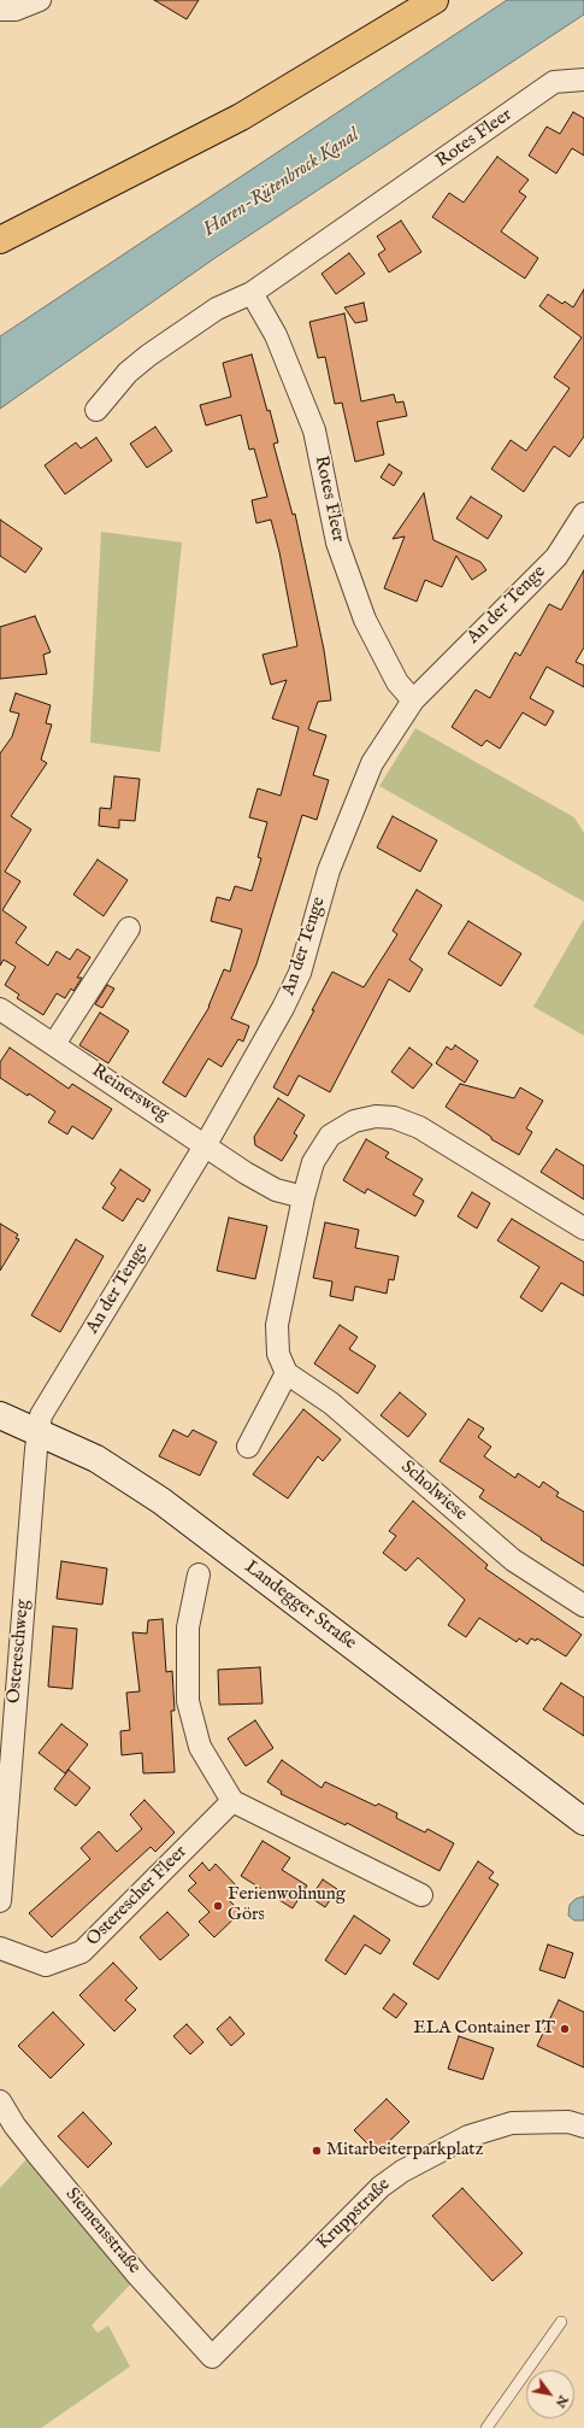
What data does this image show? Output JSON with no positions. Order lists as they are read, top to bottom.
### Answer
{
  "streets": {
    "main road": ["Landegger Straße"],
    "street": [
      "Rotes Fleer",
      "An der Tenge",
      "Reinersweg",
      "Scholwiese",
      "Ostereschweg",
      "Osterescher Fleer",
      "Kruppstraße",
      "Siemensstraße"
    ]
  },
  "crossings": [
    ["Rotes Fleer", "An der Tenge"],
    ["An der Tenge", "Reinersweg"],
    ["An der Tenge", "Landegger Straße"],
    ["An der Tenge", "Ostereschweg"],
    ["Landegger Straße", "Ostereschweg"],
    ["Kruppstraße", "Siemensstraße"]
  ],
  "water": ["Haren-Rütenbrock Kanal"],
  "places": ["Ferienwohnung Görs", "ELA Container IT", "Mitarbeiterparkplatz"],
  "north": "bottom right"
}
